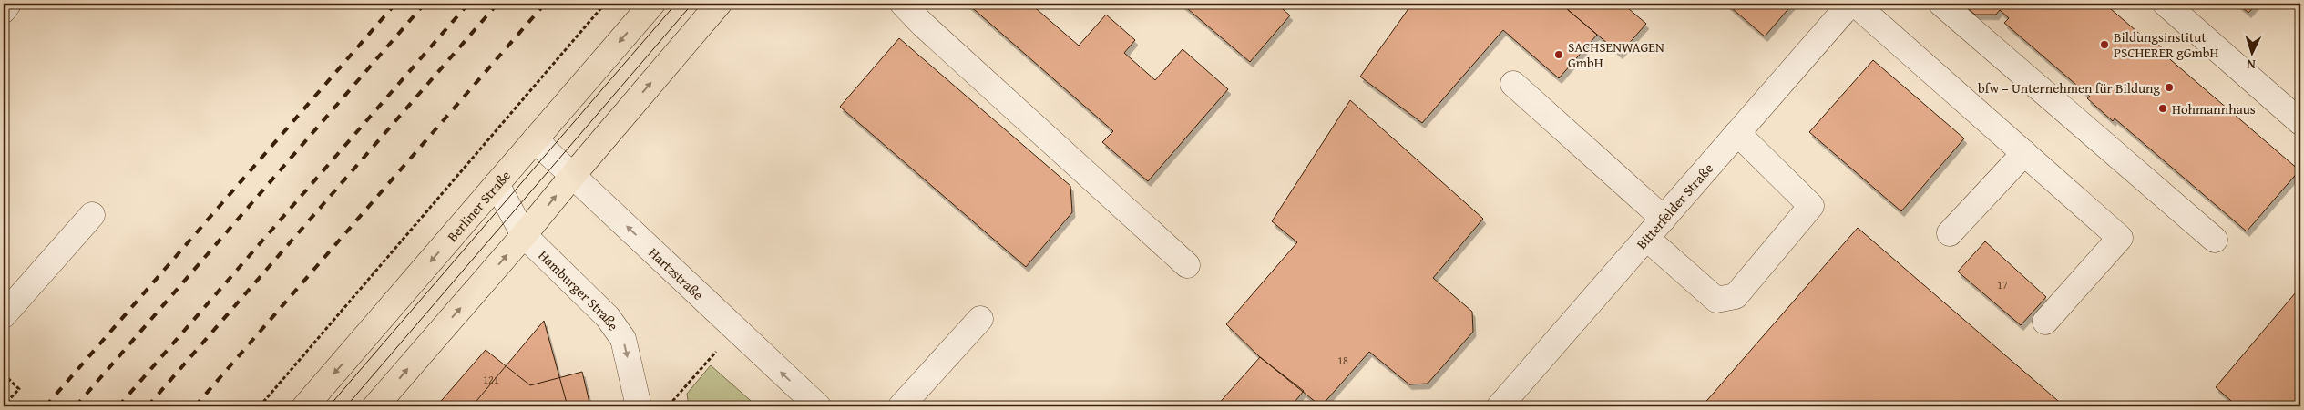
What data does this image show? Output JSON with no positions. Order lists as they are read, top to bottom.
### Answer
{
  "streets": {
    "main road": ["Berliner Straße"],
    "street": ["Bitterfelder Straße", "Hartzstraße", "Hamburger Straße"]
  },
  "crossings": [
    ["Berliner Straße", "Hartzstraße"],
    ["Berliner Straße", "Hamburger Straße"]
  ],
  "one_way": ["Hartzstraße", "Hamburger Straße"],
  "places": [
    "Bildungsinstitut PSCHERER gGmbH",
    "SACHSENWAGEN GmbH",
    "bfw – Unternehmen für Bildung",
    "Hohmannhaus"
  ],
  "house_numbers": ["17", "18", "121"],
  "north": "bottom"
}
